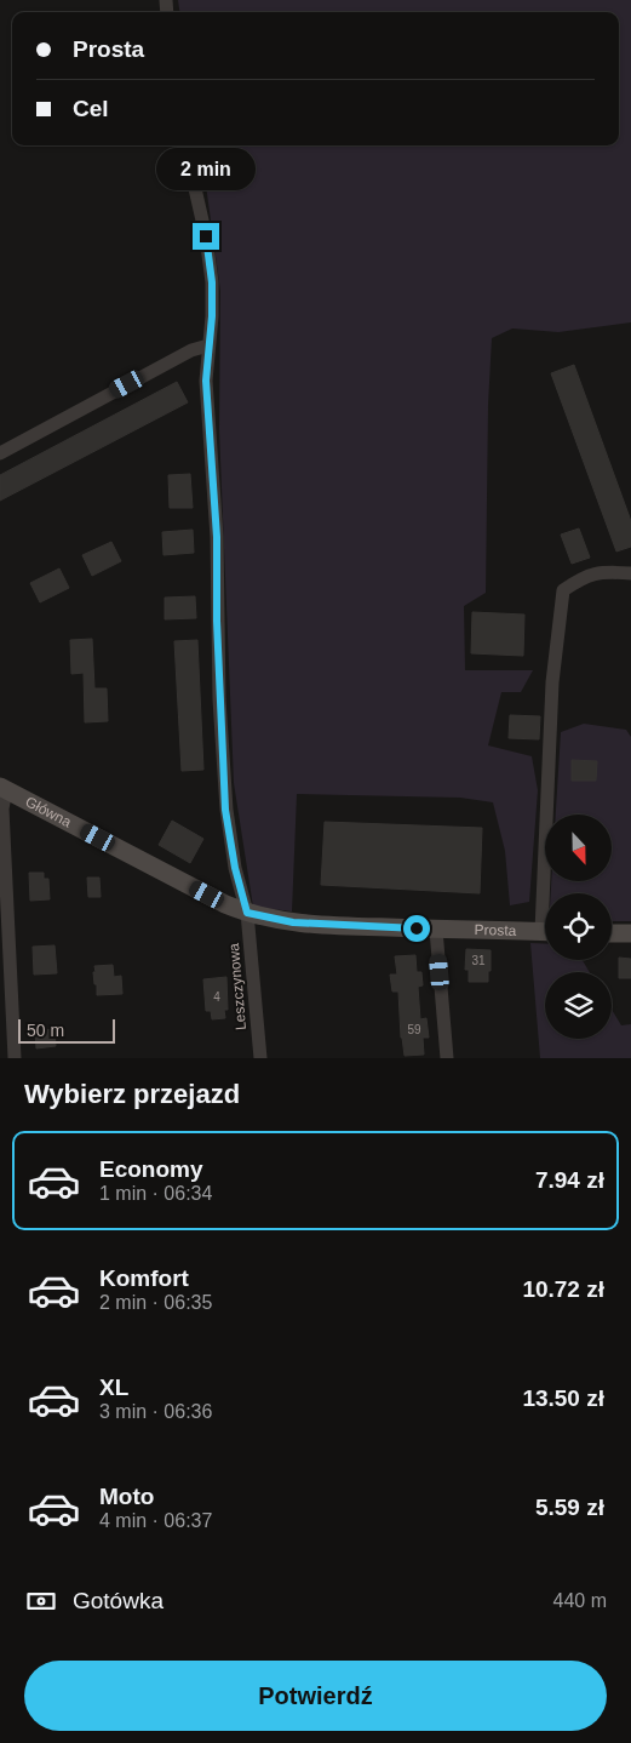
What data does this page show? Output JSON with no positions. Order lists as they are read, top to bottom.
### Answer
{
  "streets": {
    "street": ["Główna", "Prosta", "Leszczynowa"]
  },
  "crossings": [
    ["Główna", "Prosta"],
    ["Prosta", "Leszczynowa"]
  ],
  "house_numbers": ["31", "4", "59"],
  "scale_bar": "50 m",
  "north": "bottom",
  "page": {
    "banner": ["Prosta", "Cel"],
    "bubble": "2 min",
    "scale": "50 m",
    "heading": "Wybierz przejazd",
    "list": [
      {
        "name": "Economy",
        "note": "1 min · 06:34",
        "value": "7.94 zł"
      },
      {
        "name": "Komfort",
        "note": "2 min · 06:35",
        "value": "10.72 zł"
      },
      {
        "name": "XL",
        "note": "3 min · 06:36",
        "value": "13.50 zł"
      },
      {
        "name": "Moto",
        "note": "4 min · 06:37",
        "value": "5.59 zł"
      }
    ],
    "pay": ["Gotówka", "440 m"],
    "buttons": "Potwierdź"
  }
}
